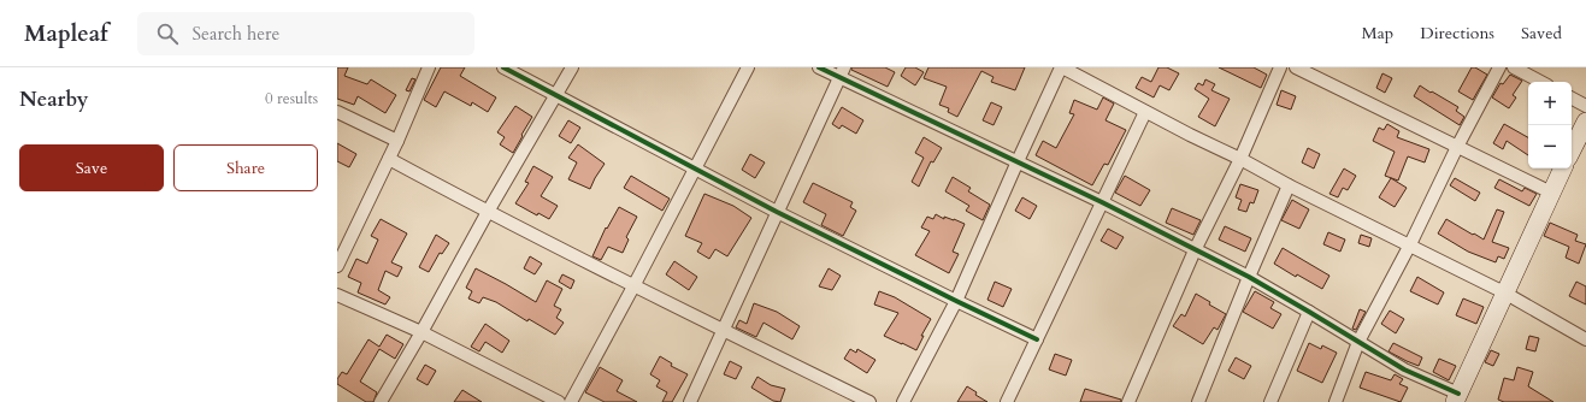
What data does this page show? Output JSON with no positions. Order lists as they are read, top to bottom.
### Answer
{
  "page": {
    "header": "Mapleaf",
    "search": "Search here",
    "nav": ["Map", "Directions", "Saved"],
    "heading": ["Nearby", "0 results"],
    "map_buttons": ["+", "−"],
    "buttons": ["Save", "Share"]
  }
}
